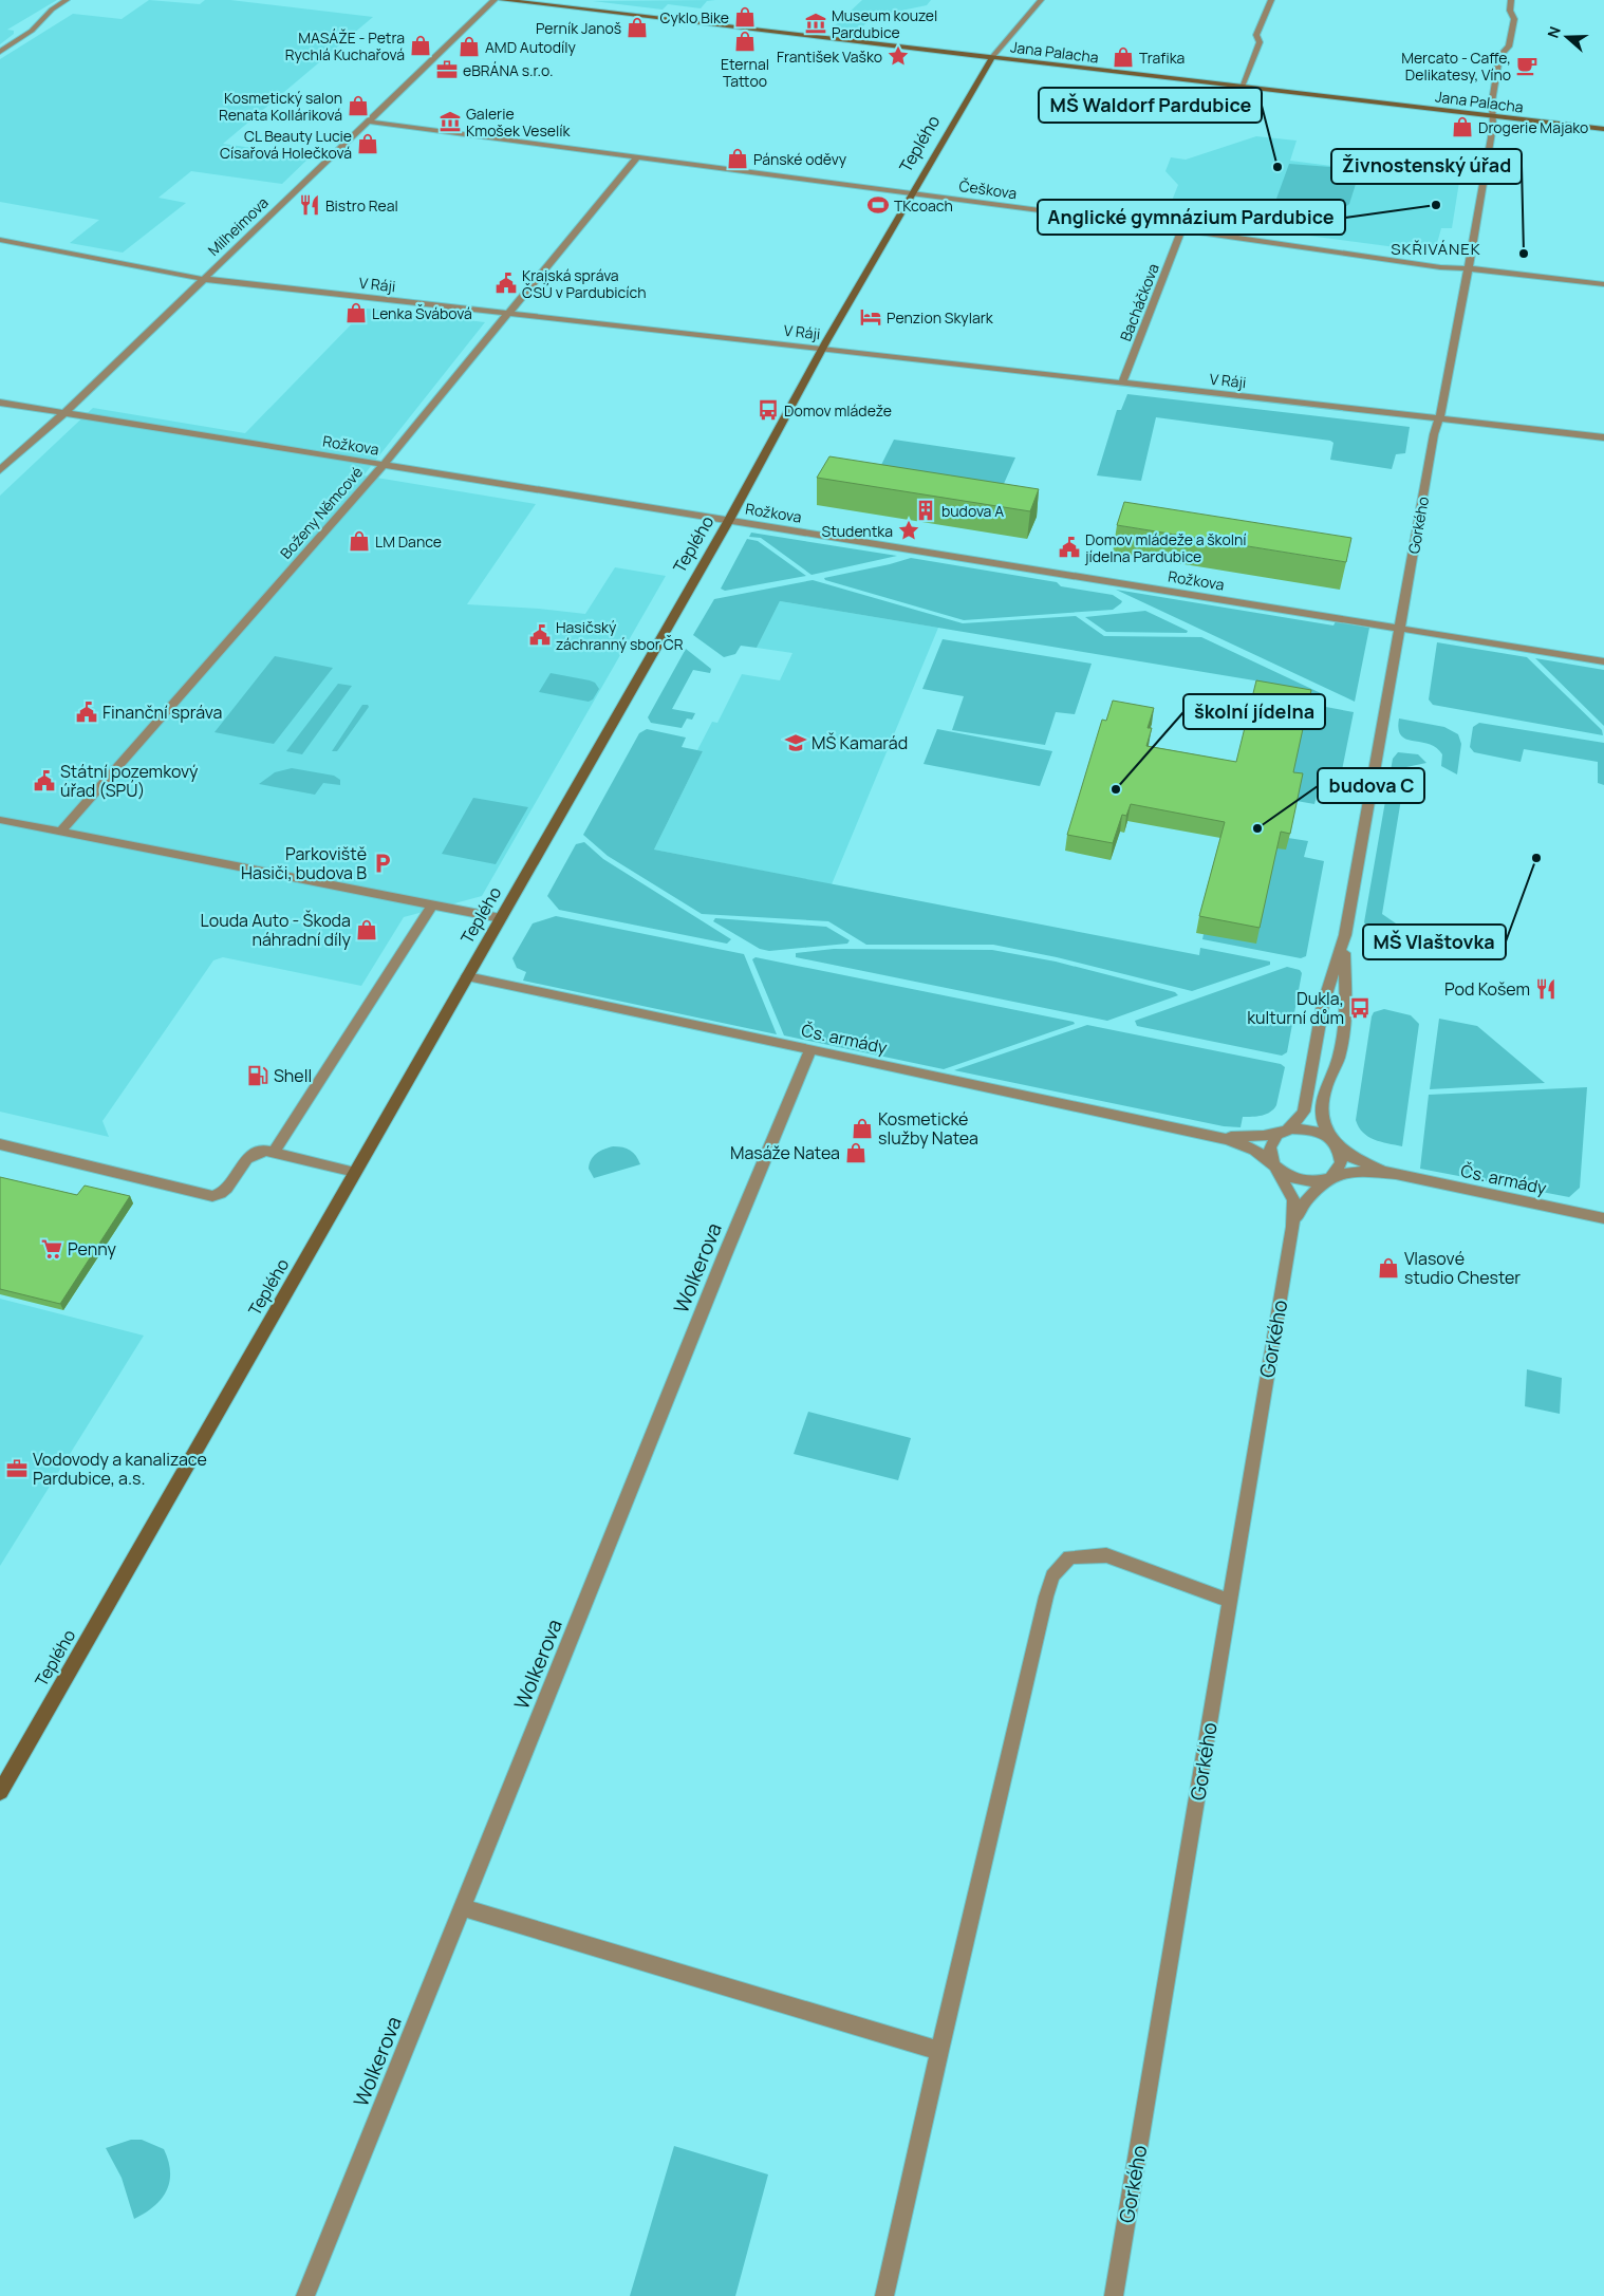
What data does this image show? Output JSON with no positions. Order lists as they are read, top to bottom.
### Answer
{
  "streets": {
    "main road": ["Jana Palacha", "Teplého"],
    "street": [
      "Češkova",
      "Milheimova",
      "V Ráji",
      "Bacháčkova",
      "Rožkova",
      "Boženy Němcové",
      "Gorkého",
      "Čs. armády",
      "Wolkerova"
    ]
  },
  "crossings": [
    ["Jana Palacha", "Teplého"],
    ["Jana Palacha", "Gorkého"],
    ["Teplého", "Češkova"],
    ["Teplého", "V Ráji"],
    ["Teplého", "Rožkova"],
    ["Teplého", "Čs. armády"],
    ["Češkova", "Milheimova"],
    ["Češkova", "Bacháčkova"],
    ["Češkova", "Boženy Němcové"],
    ["Češkova", "Gorkého"],
    ["Milheimova", "V Ráji"],
    ["Milheimova", "Rožkova"],
    ["V Ráji", "Bacháčkova"],
    ["V Ráji", "Boženy Němcové"],
    ["V Ráji", "Gorkého"],
    ["Rožkova", "Boženy Němcové"],
    ["Rožkova", "Gorkého"],
    ["Gorkého", "Čs. armády"],
    ["Čs. armády", "Wolkerova"]
  ],
  "districts": ["SKŘIVÁNEK"],
  "places": {
    "shop": [
      "Cyklo Bike",
      "Perník Janoš",
      "Eternal Tattoo",
      "MASÁŽE - Petra Rychlá Kuchařová",
      "AMD Autodíly",
      "Trafika",
      "Kosmetický salon Renata Kolláriková",
      "Drogerie Majako",
      "CL Beauty Lucie Císařová Holečková",
      "Pánské oděvy",
      "Lenka Švábová",
      "LM Dance",
      "Louda Auto - Škoda náhradní díly",
      "Kosmetické služby Natea",
      "Masáže Natea",
      "Vlasové studio Chester"
    ],
    "museum": ["Museum kouzel Pardubice", "Galerie Kmošek Veselík"],
    "place": ["František Vaško", "Studentka"],
    "cafe": ["Mercato - Caffe, Delikatesy, Víno"],
    "office": ["eBRÁNA s.r.o.", "Vodovody a kanalizace Pardubice, a.s."],
    "other": [
      "MŠ Waldorf Pardubice",
      "Anglické gymnázium Pardubice",
      "Živnostenský úřad",
      "školní jídelna",
      "budova C",
      "MŠ Vlaštovka"
    ],
    "restaurant": ["Bistro Real", "Pod Košem"],
    "sports": ["TKcoach"],
    "public building": [
      "Krajská správa ČSÚ v Pardubicích",
      "Domov mládeže a školní jídelna Pardubice",
      "Hasičský záchranný sbor ČR",
      "Finanční správa",
      "Státní pozemkový úřad (SPÚ)"
    ],
    "hotel": ["Penzion Skylark"],
    "bus stop": ["Domov mládeže", "Dukla, kulturní dům"],
    "building": ["budova A"],
    "school or university": ["MŠ Kamarád"],
    "parking": ["Parkoviště Hasiči, budova B"],
    "fuel station": ["Shell"],
    "supermarket": ["Penny"]
  },
  "north": "left"
}
